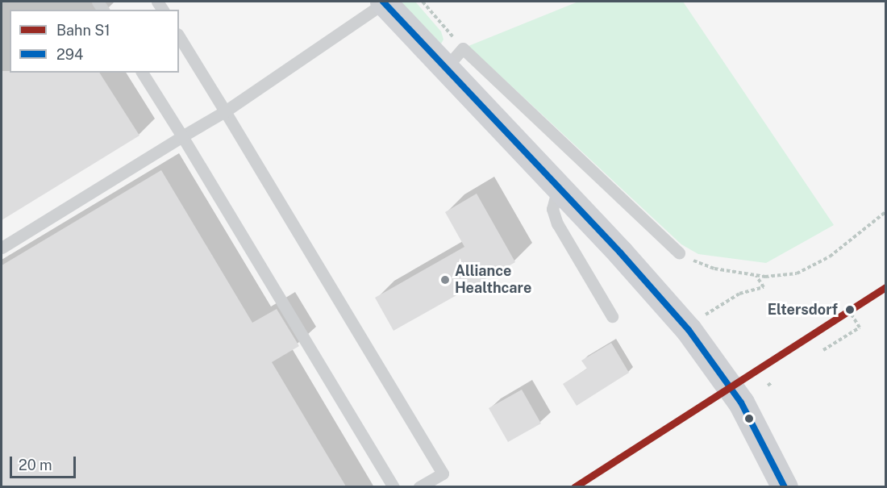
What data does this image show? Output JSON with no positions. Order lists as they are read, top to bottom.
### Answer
{
  "places": ["Alliance Healthcare", "Eltersdorf"],
  "lines": ["transit line 294", "rail line S1"],
  "legend": ["Bahn S1", "294"],
  "scale_bar": "20 m"
}
